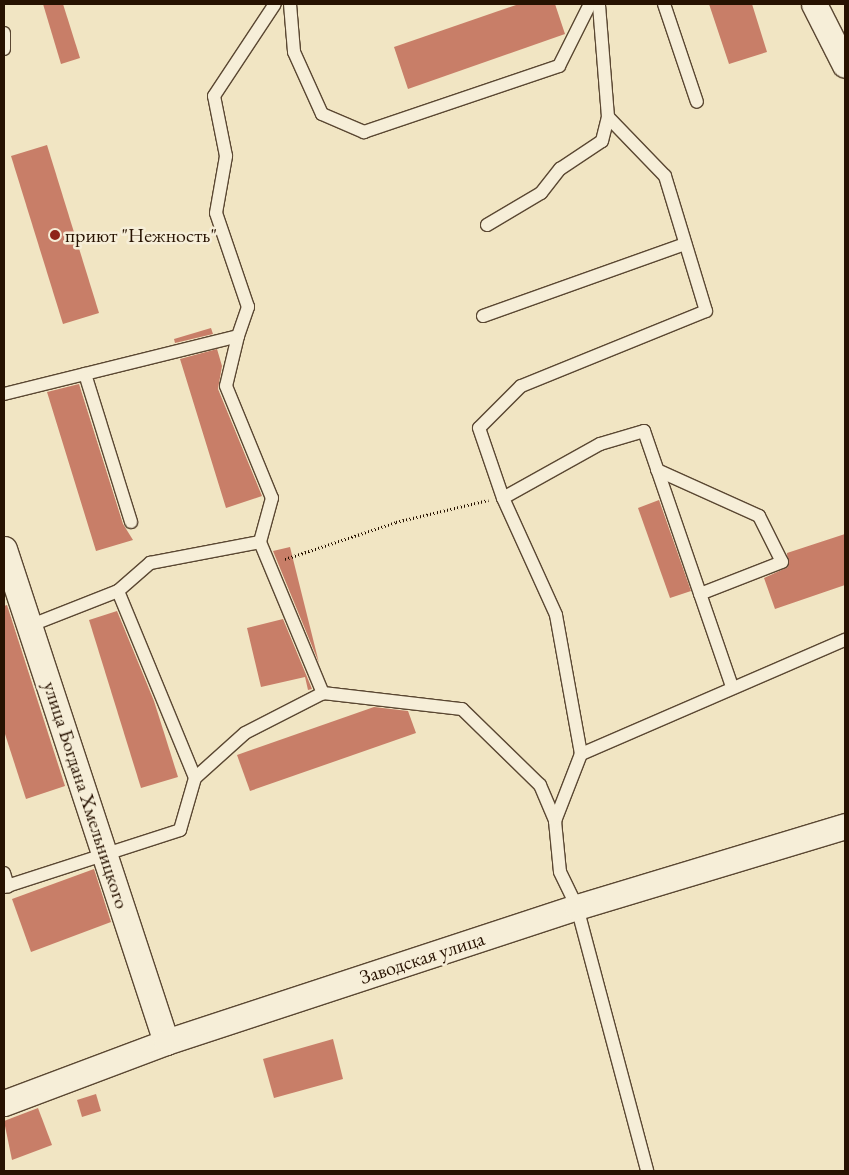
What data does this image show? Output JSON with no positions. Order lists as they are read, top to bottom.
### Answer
{
  "streets": {
    "street": ["улица Богдана Хмельницкого", "Заводская улица"]
  },
  "crossings": [
    ["улица Богдана Хмельницкого", "Заводская улица"]
  ],
  "places": ["приют \"Нежность\""]
}
